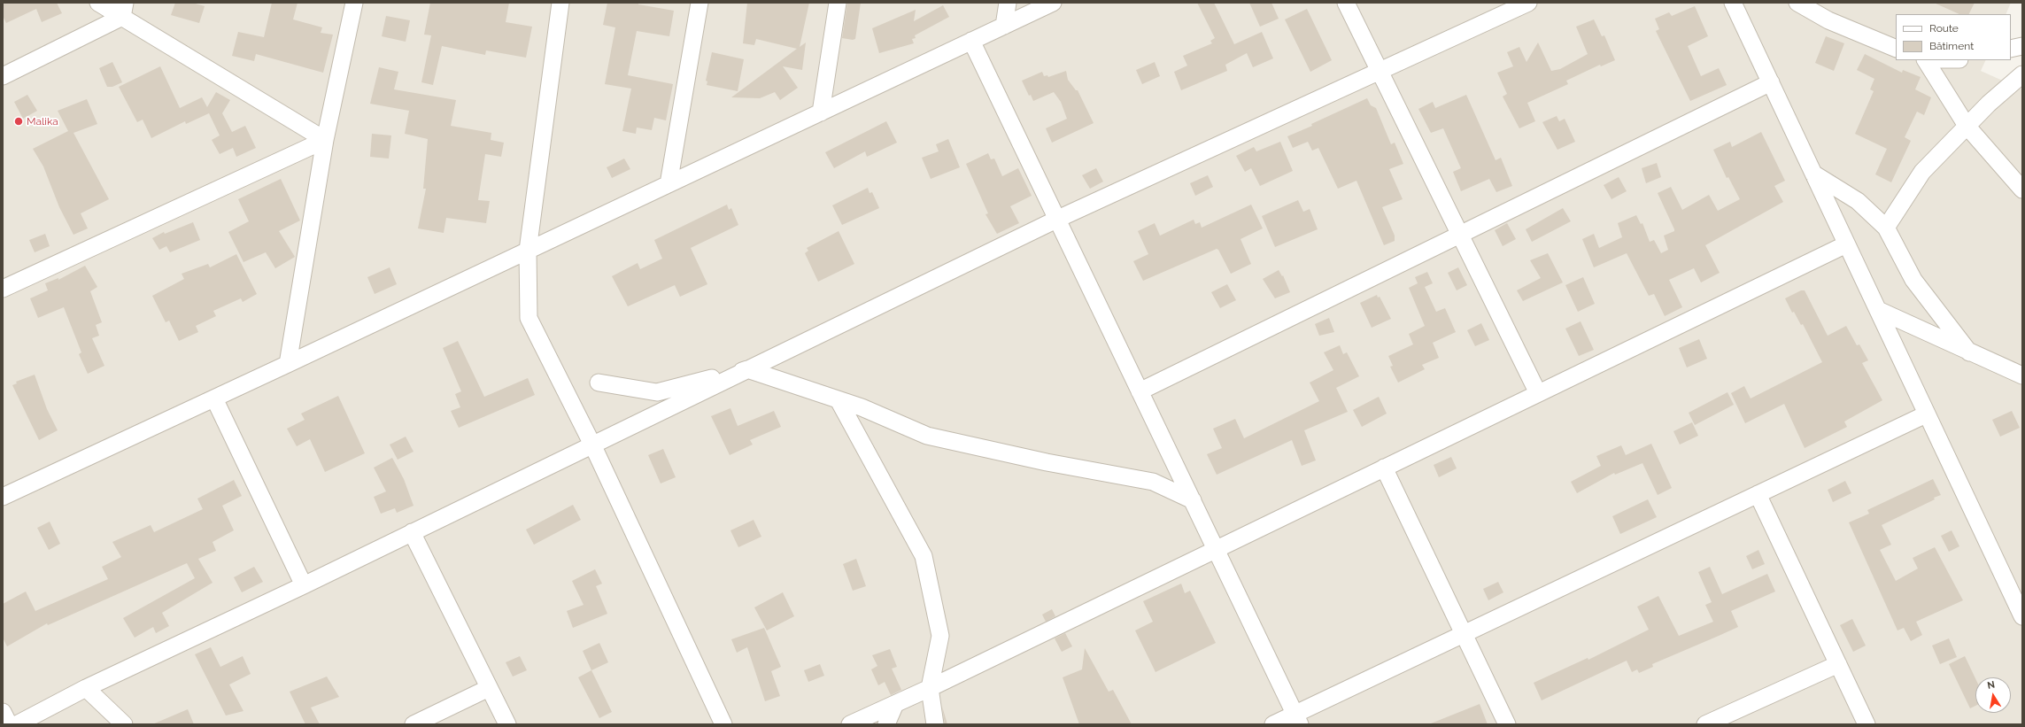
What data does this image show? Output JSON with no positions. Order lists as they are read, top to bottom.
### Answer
{
  "places": ["Malika"],
  "legend": ["Route", "Bâtiment"],
  "north": "top"
}
